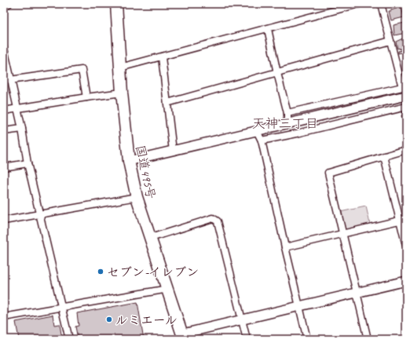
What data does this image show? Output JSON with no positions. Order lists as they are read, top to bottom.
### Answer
{
  "streets": {
    "highway": ["国道495号"]
  },
  "districts": ["天神三丁目"],
  "places": ["セブン-イレブン", "ルミエール"]
}
